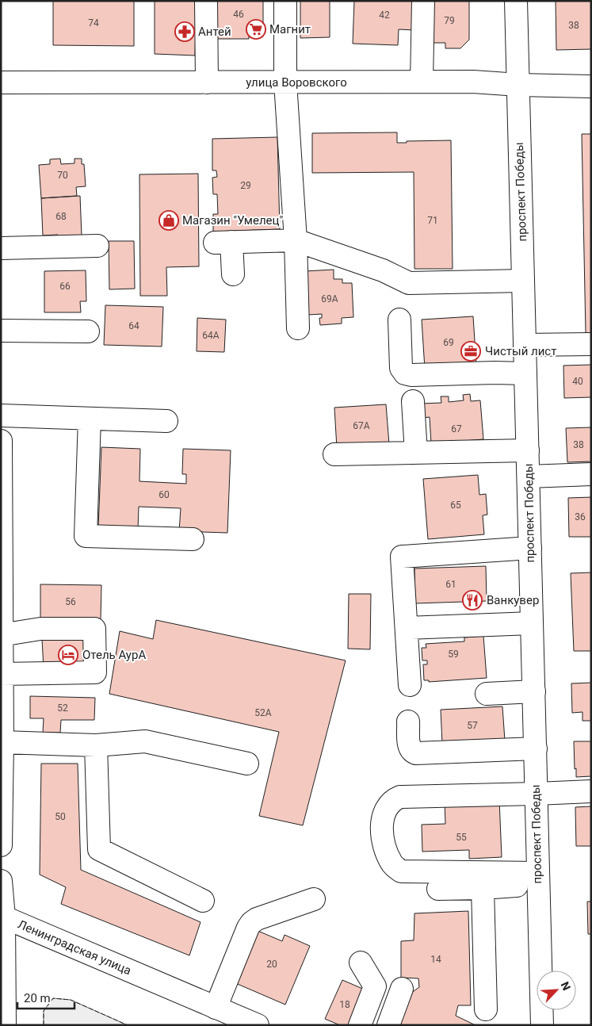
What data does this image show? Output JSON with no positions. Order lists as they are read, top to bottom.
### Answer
{
  "streets": {
    "main road": ["улица Воровского", "проспект Победы", "Ленинградская улица"]
  },
  "crossings": [
    ["улица Воровского", "проспект Победы"]
  ],
  "places": {
    "supermarket": ["Магнит"],
    "pharmacy": ["Антей"],
    "shop": ["Магазин \"Умелец\""],
    "office": ["Чистый лист"],
    "restaurant": ["Ванкувер"],
    "hotel": ["Отель АурА"]
  },
  "house_numbers": [
    "46",
    "42",
    "79",
    "74",
    "38",
    "70",
    "29",
    "68",
    "71",
    "66",
    "69А",
    "64",
    "64А",
    "69",
    "40",
    "67А",
    "67",
    "38",
    "60",
    "65",
    "36",
    "61",
    "56",
    "59",
    "52",
    "52А",
    "57",
    "50",
    "55",
    "14",
    "20",
    "18"
  ],
  "scale_bar": "20 m",
  "north": "top right"
}
